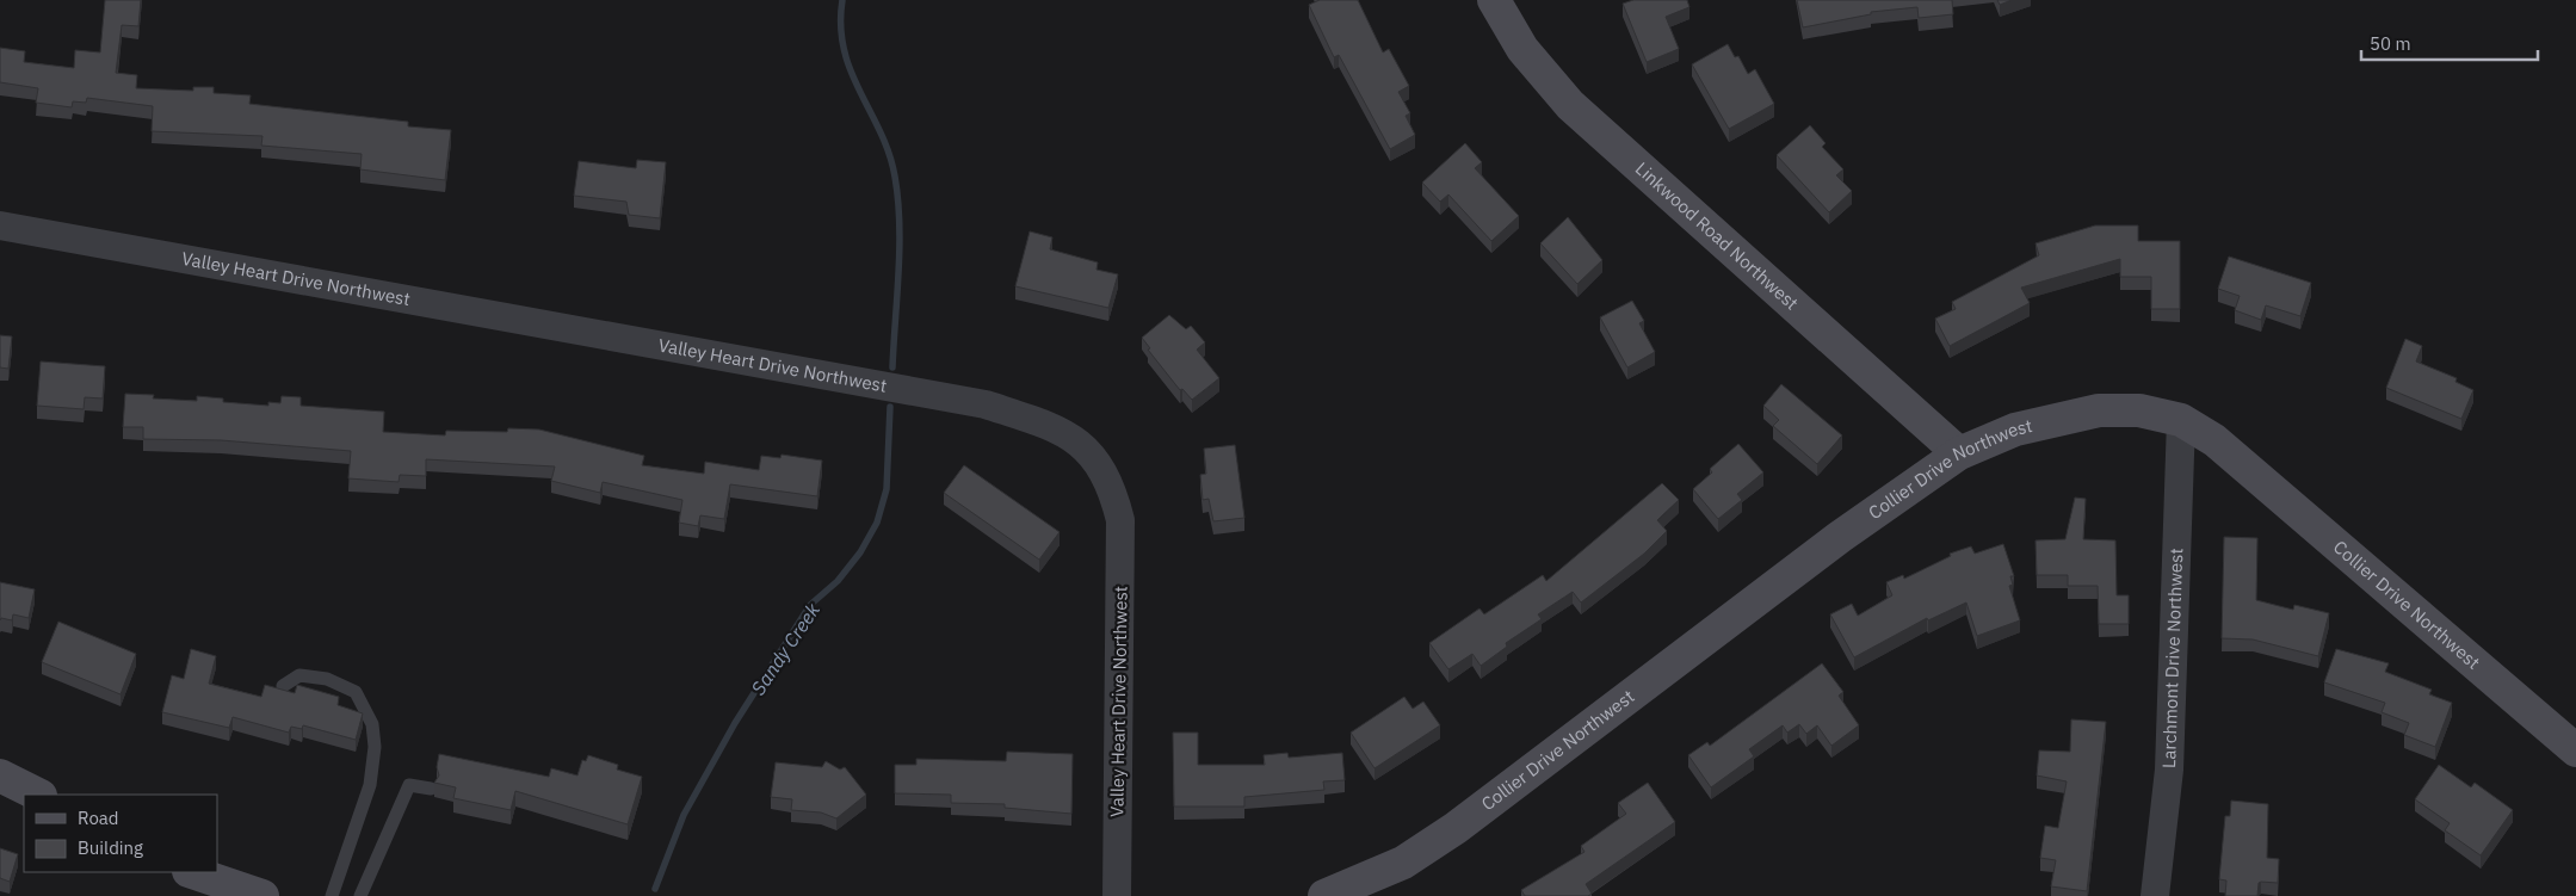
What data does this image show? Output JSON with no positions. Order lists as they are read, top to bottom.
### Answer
{
  "streets": {
    "main road": ["Linkwood Road Northwest", "Collier Drive Northwest"],
    "street": ["Valley Heart Drive Northwest", "Larchmont Drive Northwest"]
  },
  "crossings": [
    ["Linkwood Road Northwest", "Collier Drive Northwest"],
    ["Collier Drive Northwest", "Larchmont Drive Northwest"]
  ],
  "water": ["Sandy Creek"],
  "legend": ["Road", "Building"],
  "scale_bar": "50 m"
}
